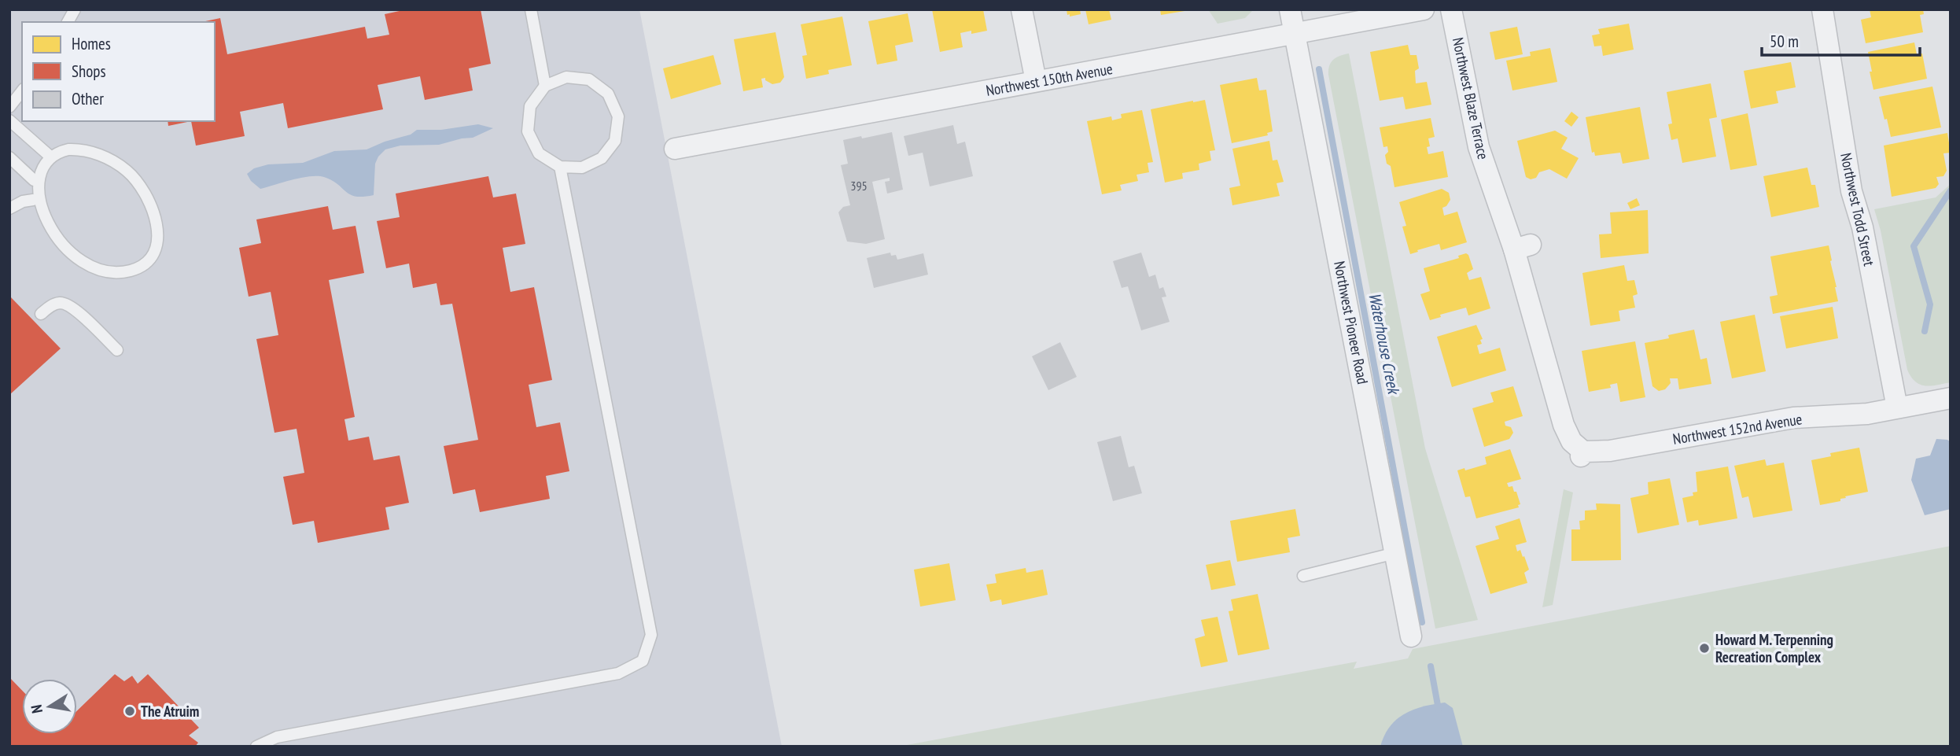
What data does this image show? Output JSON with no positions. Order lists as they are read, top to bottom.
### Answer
{
  "streets": {
    "street": [
      "Northwest 150th Avenue",
      "Northwest Blaze Terrace",
      "Northwest Todd Street",
      "Northwest Pioneer Road",
      "Northwest 152nd Avenue"
    ]
  },
  "crossings": [
    ["Northwest 150th Avenue", "Northwest Pioneer Road"],
    ["Northwest Blaze Terrace", "Northwest 152nd Avenue"],
    ["Northwest Todd Street", "Northwest 152nd Avenue"]
  ],
  "water": ["Waterhouse Creek"],
  "places": ["Howard M. Terpenning Recreation Complex", "The Atruim"],
  "house_numbers": ["395"],
  "legend": ["Homes", "Shops", "Other"],
  "scale_bar": "50 m",
  "north": "left"
}
